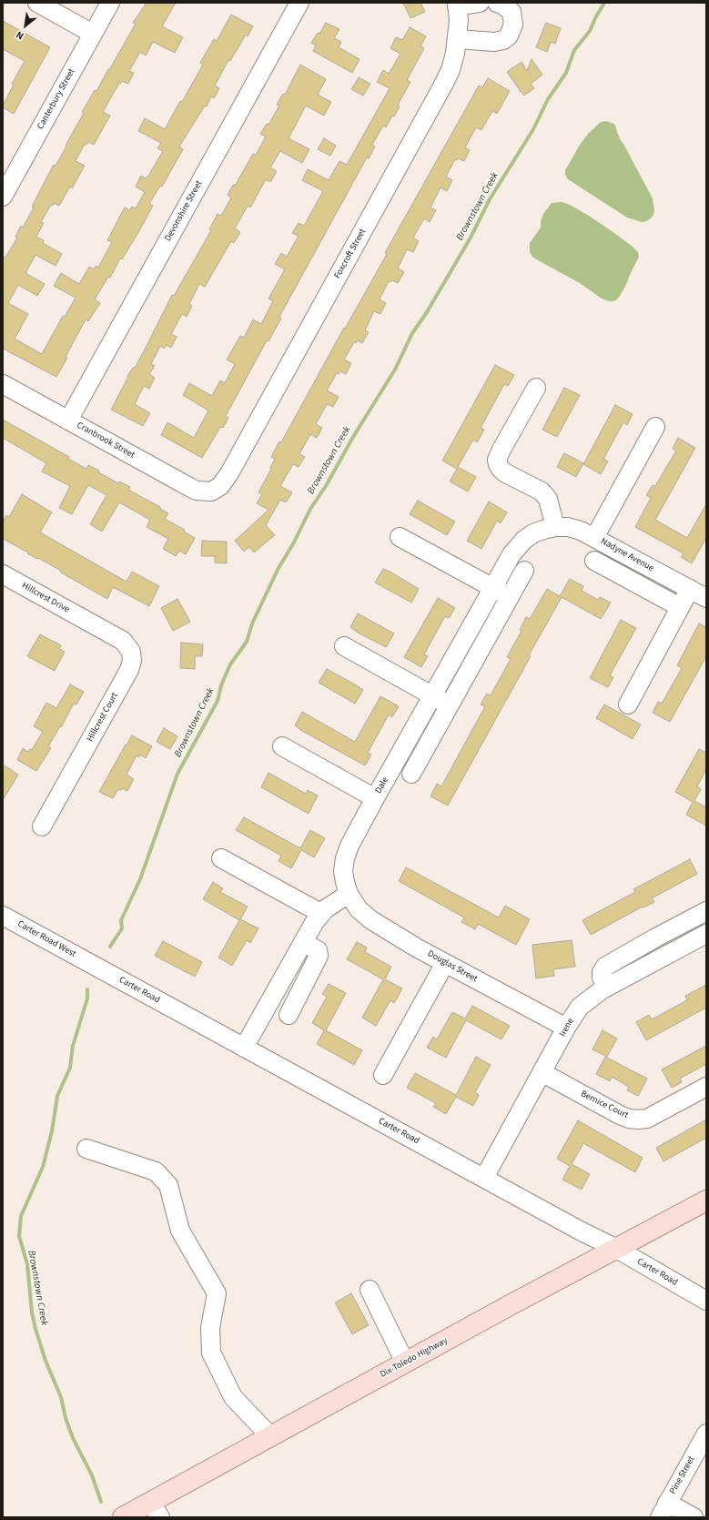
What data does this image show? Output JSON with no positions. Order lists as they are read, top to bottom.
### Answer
{
  "streets": {
    "main road": ["Dix-Toledo Highway"],
    "street": [
      "Canterbury Street",
      "Devonshire Street",
      "Foxcroft Street",
      "Cranbrook Street",
      "Nadyne Avenue",
      "Hillcrest Drive",
      "Hillcrest Court",
      "Dale",
      "Carter Road West",
      "Douglas Street",
      "Carter Road",
      "Irene",
      "Bernice Court",
      "Pine Street"
    ]
  },
  "crossings": [
    ["Devonshire Street", "Cranbrook Street"],
    ["Foxcroft Street", "Cranbrook Street"],
    ["Nadyne Avenue", "Dale"],
    ["Hillcrest Drive", "Hillcrest Court"],
    ["Dale", "Douglas Street"],
    ["Carter Road West", "Carter Road"],
    ["Douglas Street", "Irene"],
    ["Carter Road", "Irene"],
    ["Carter Road", "Dix-Toledo Highway"],
    ["Irene", "Bernice Court"]
  ],
  "water": ["Brownstown Creek"],
  "north": "bottom left"
}
